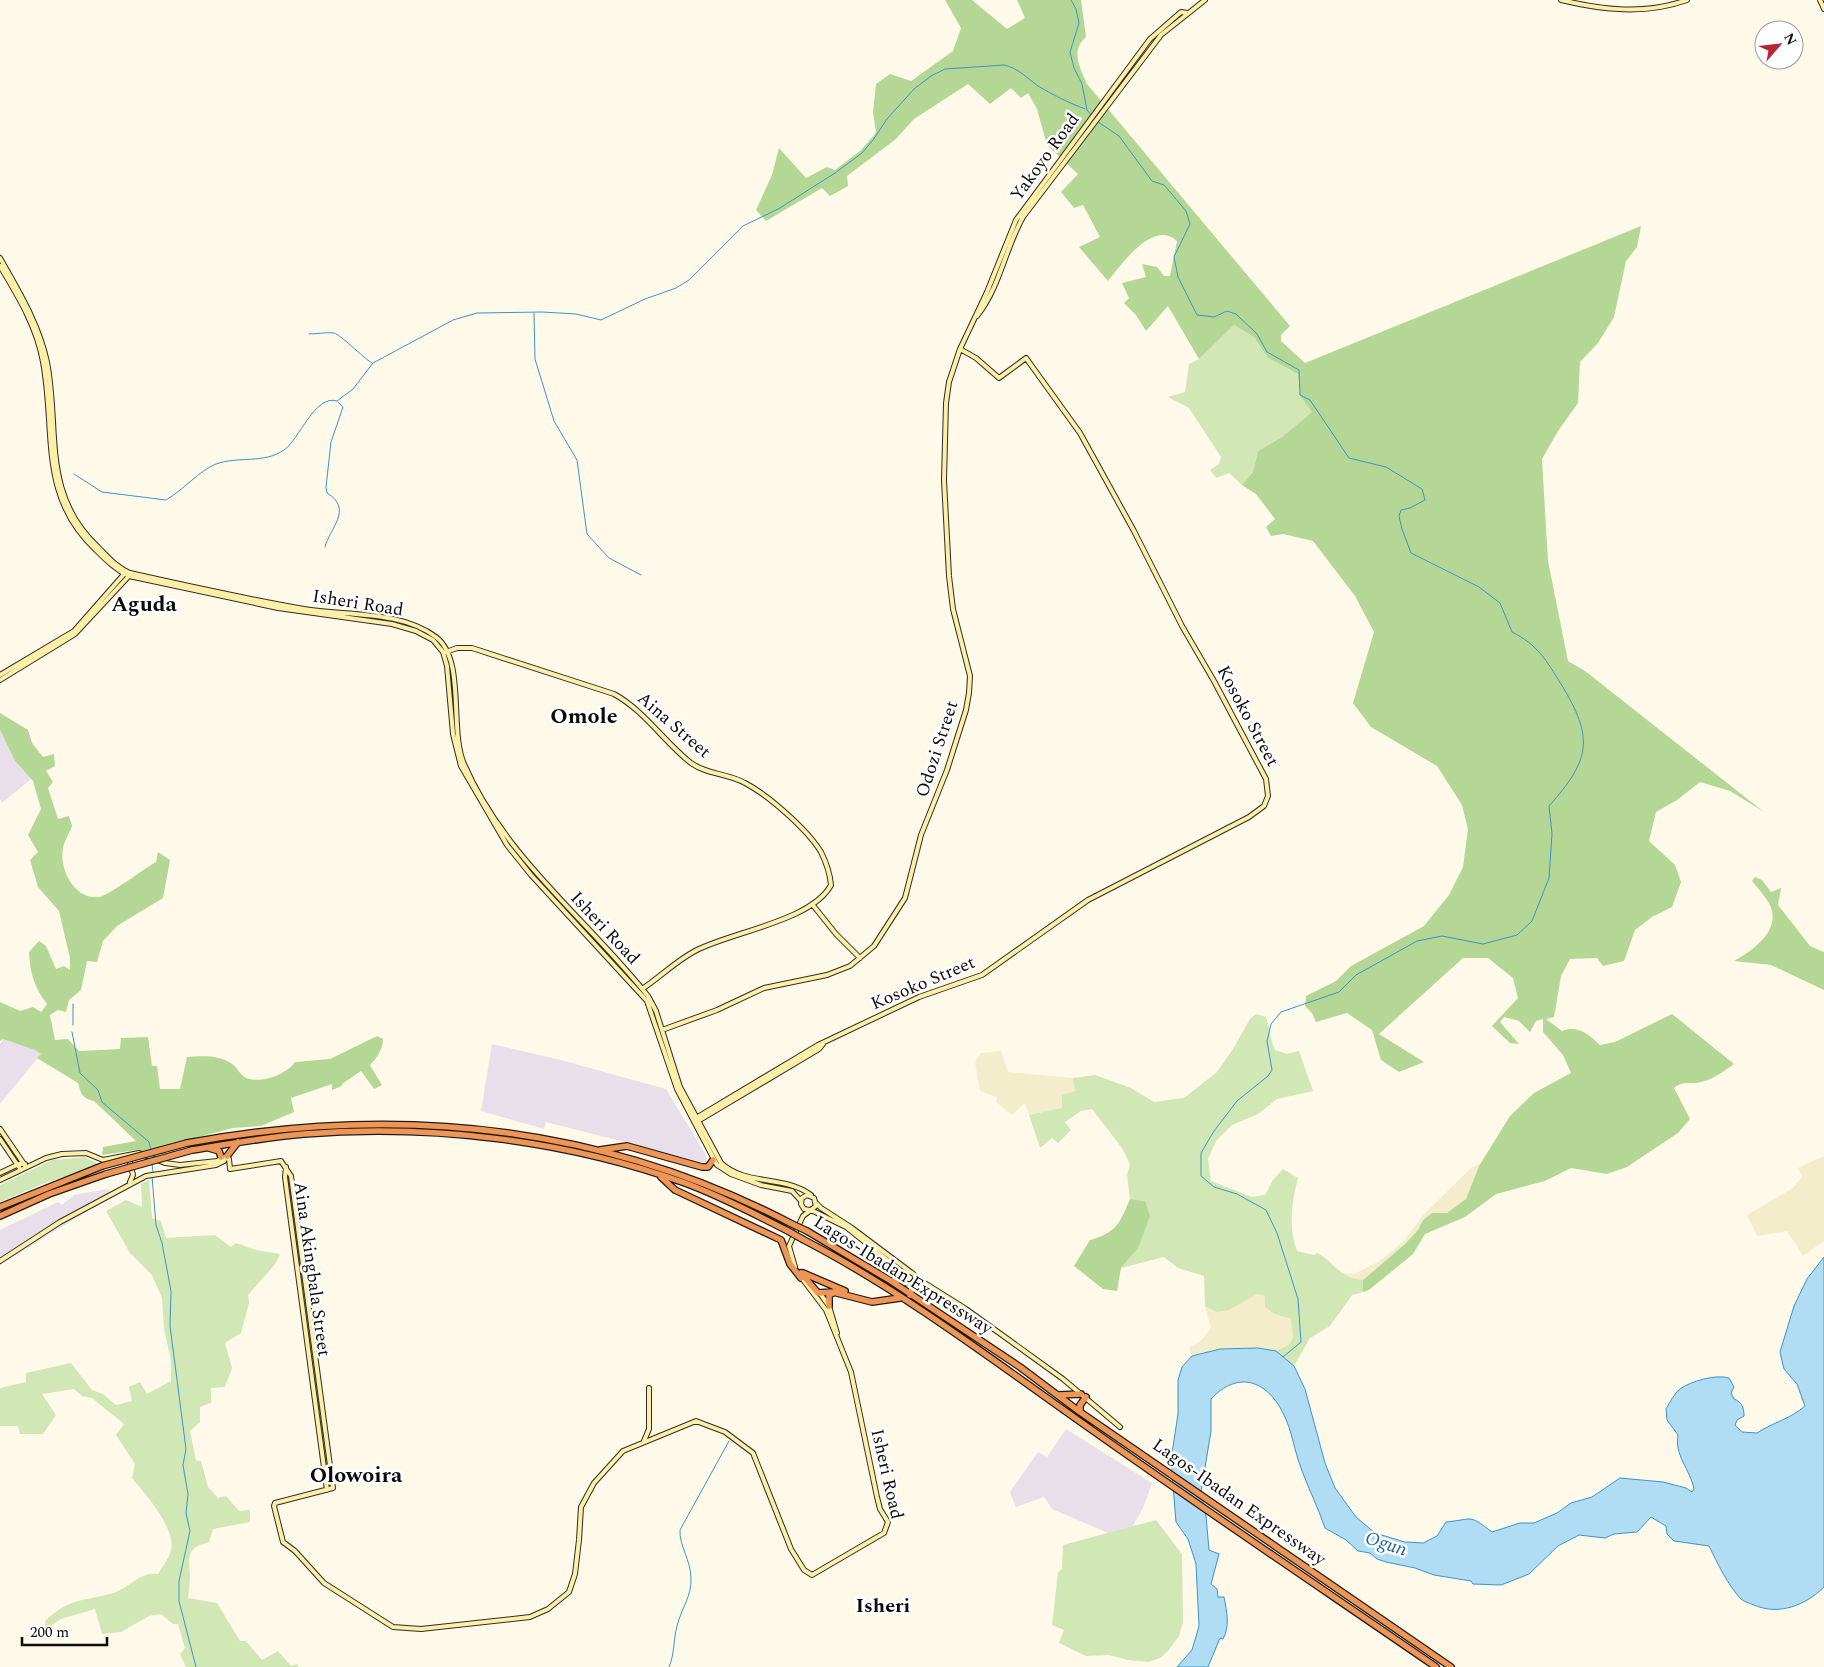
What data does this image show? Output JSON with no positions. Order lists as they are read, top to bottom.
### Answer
{
  "streets": {
    "highway": ["Lagos-Ibadan Expressway"],
    "main road": [
      "Yakoyo Road",
      "Isheri Road",
      "Kosoko Street",
      "Aina Street",
      "Odozi Street",
      "Aina Akingbala Street"
    ]
  },
  "crossings": [
    ["Yakoyo Road", "Odozi Street"],
    ["Isheri Road", "Kosoko Street"],
    ["Isheri Road", "Aina Street"],
    ["Isheri Road", "Odozi Street"],
    ["Kosoko Street", "Odozi Street"]
  ],
  "districts": [
    "Aguda",
    "Omole",
    "Olowoira",
    "Isheri"
  ],
  "water": ["Ogun"],
  "scale_bar": "200 m",
  "north": "top right"
}
